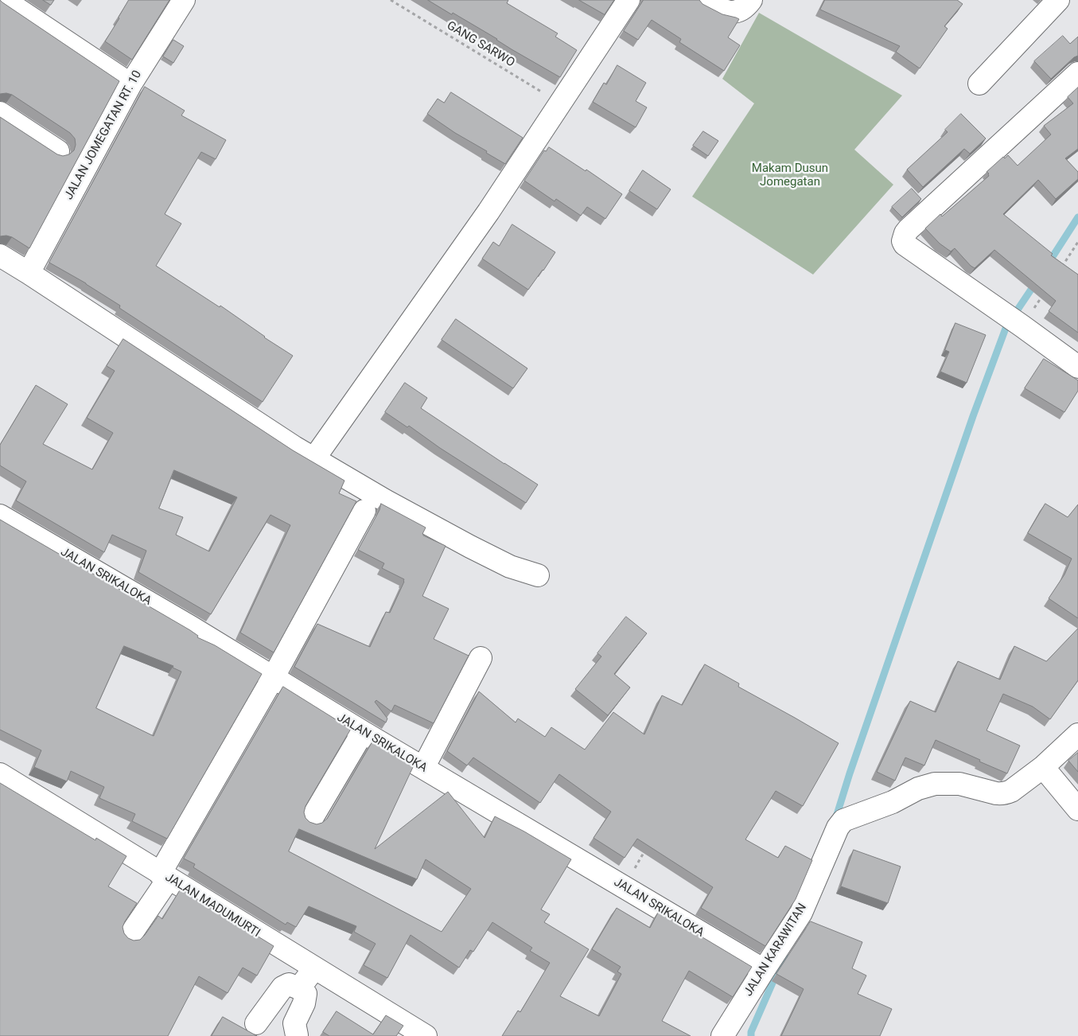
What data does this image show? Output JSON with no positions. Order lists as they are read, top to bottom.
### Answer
{
  "streets": {
    "street": [
      "JALAN JOMEGATAN RT. 10",
      "JALAN SRIKALOKA",
      "JALAN MADUMURTI",
      "JALAN KARAWITAN"
    ],
    "path": ["GANG SARWO"]
  },
  "crossings": [
    ["JALAN SRIKALOKA", "JALAN KARAWITAN"]
  ],
  "parks": ["Makam Dusun Jomegatan"]
}
